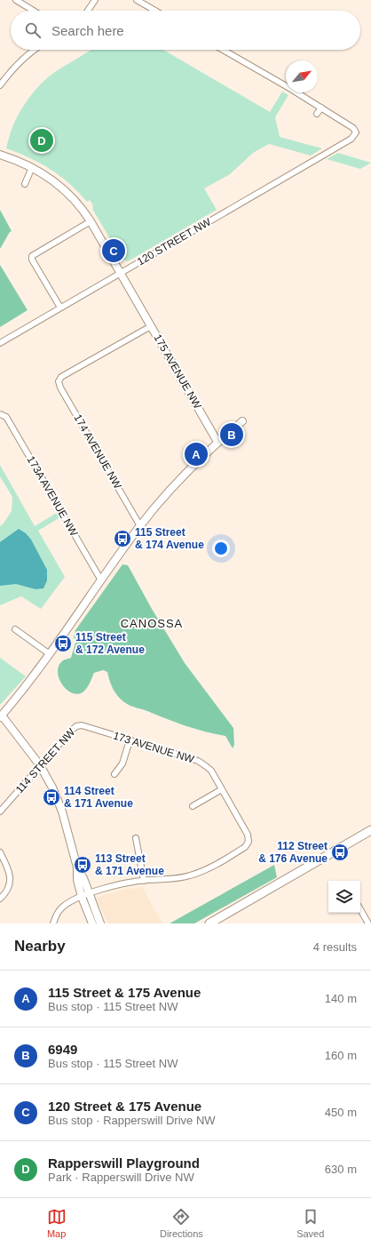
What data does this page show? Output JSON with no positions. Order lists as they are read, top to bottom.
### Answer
{
  "streets": {
    "street": [
      "120 STREET NW",
      "175 AVENUE NW",
      "174 AVENUE NW",
      "173A AVENUE NW",
      "173 AVENUE NW",
      "114 STREET NW"
    ]
  },
  "crossings": [
    ["120 STREET NW", "175 AVENUE NW"],
    ["175 AVENUE NW", "174 AVENUE NW"],
    ["173 AVENUE NW", "114 STREET NW"]
  ],
  "districts": ["CANOSSA"],
  "places": {
    "bus stop": [
      "115 Street & 174 Avenue",
      "115 Street & 172 Avenue",
      "114 Street & 171 Avenue",
      "112 Street & 176 Avenue",
      "113 Street & 171 Avenue"
    ]
  },
  "north": "top right",
  "page": {
    "search": "Search here",
    "pins": [
      "D",
      "C",
      "B",
      "A"
    ],
    "heading": ["Nearby", "4 results"],
    "list": [
      {
        "mark": "A",
        "name": "115 Street & 175 Avenue",
        "note": "Bus stop · 115 Street NW",
        "value": "140 m"
      },
      {
        "mark": "B",
        "name": "6949",
        "note": "Bus stop · 115 Street NW",
        "value": "160 m"
      },
      {
        "mark": "C",
        "name": "120 Street & 175 Avenue",
        "note": "Bus stop · Rapperswill Drive NW",
        "value": "450 m"
      },
      {
        "mark": "D",
        "name": "Rapperswill Playground",
        "note": "Park · Rapperswill Drive NW",
        "value": "630 m"
      }
    ],
    "nav": ["Map", "Directions", "Saved"]
  }
}
